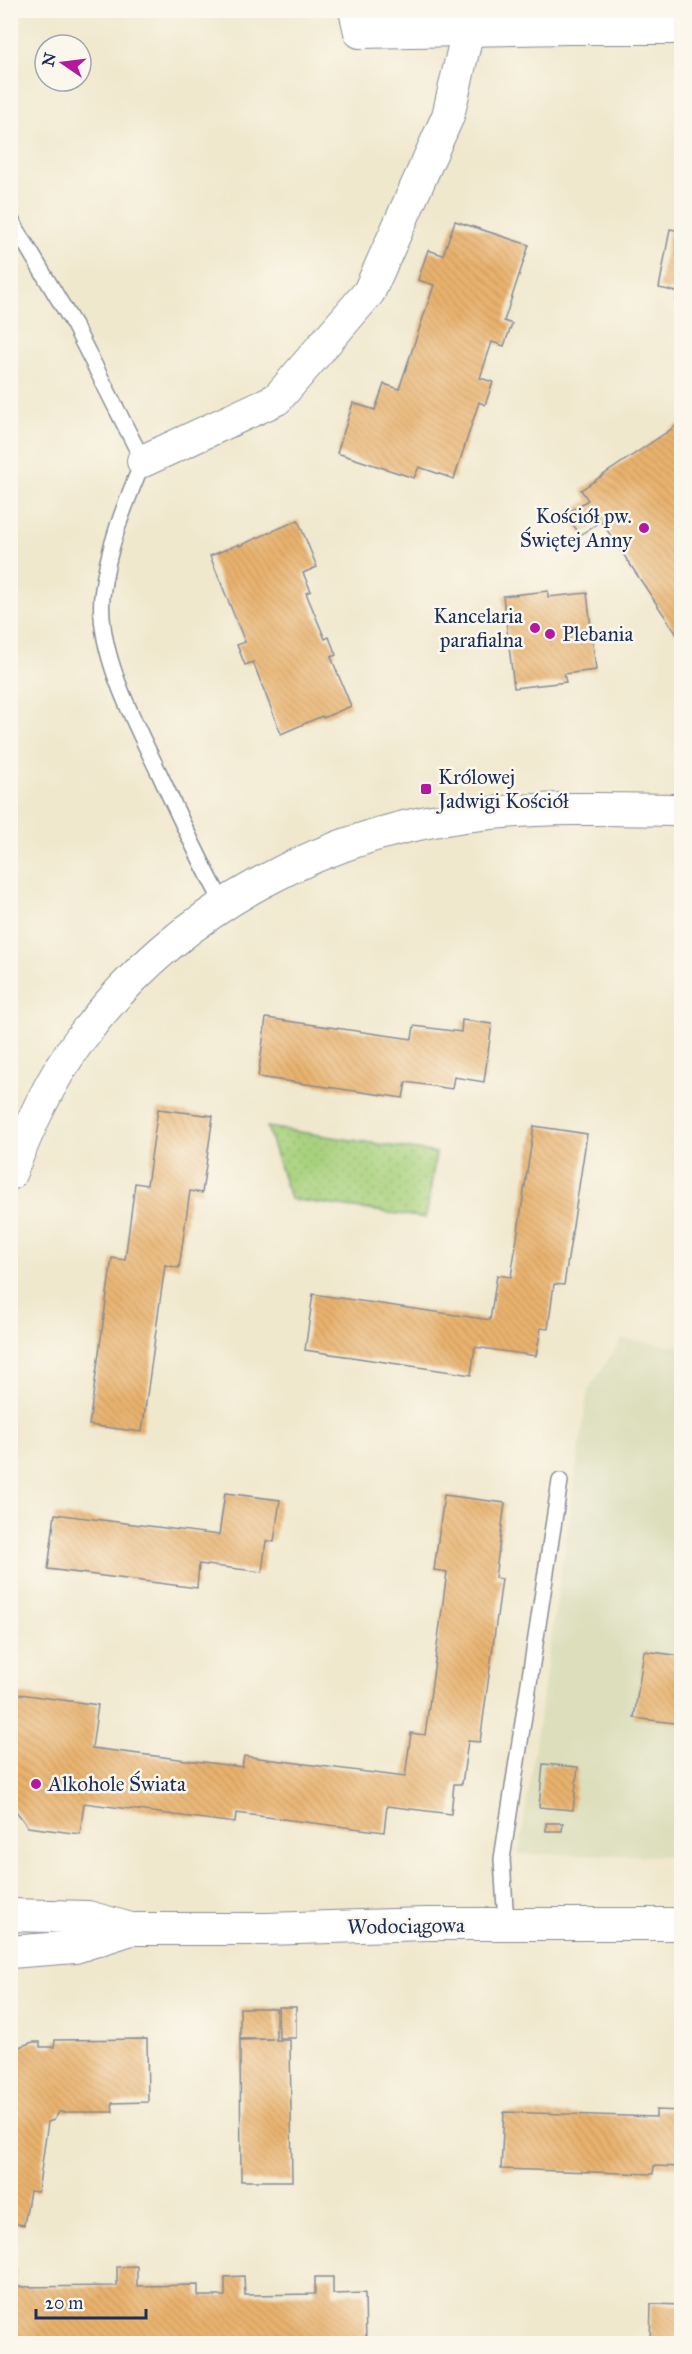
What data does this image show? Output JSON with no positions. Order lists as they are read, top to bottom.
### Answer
{
  "streets": {
    "street": ["Wodociągowa"]
  },
  "places": {
    "other": [
      "Kościół pw. Świętej Anny",
      "Kancelaria parafialna",
      "Plebania",
      "Alkohole Świata"
    ],
    "transit": ["Królowej Jadwigi Kościół"]
  },
  "scale_bar": "20 m",
  "north": "left"
}
